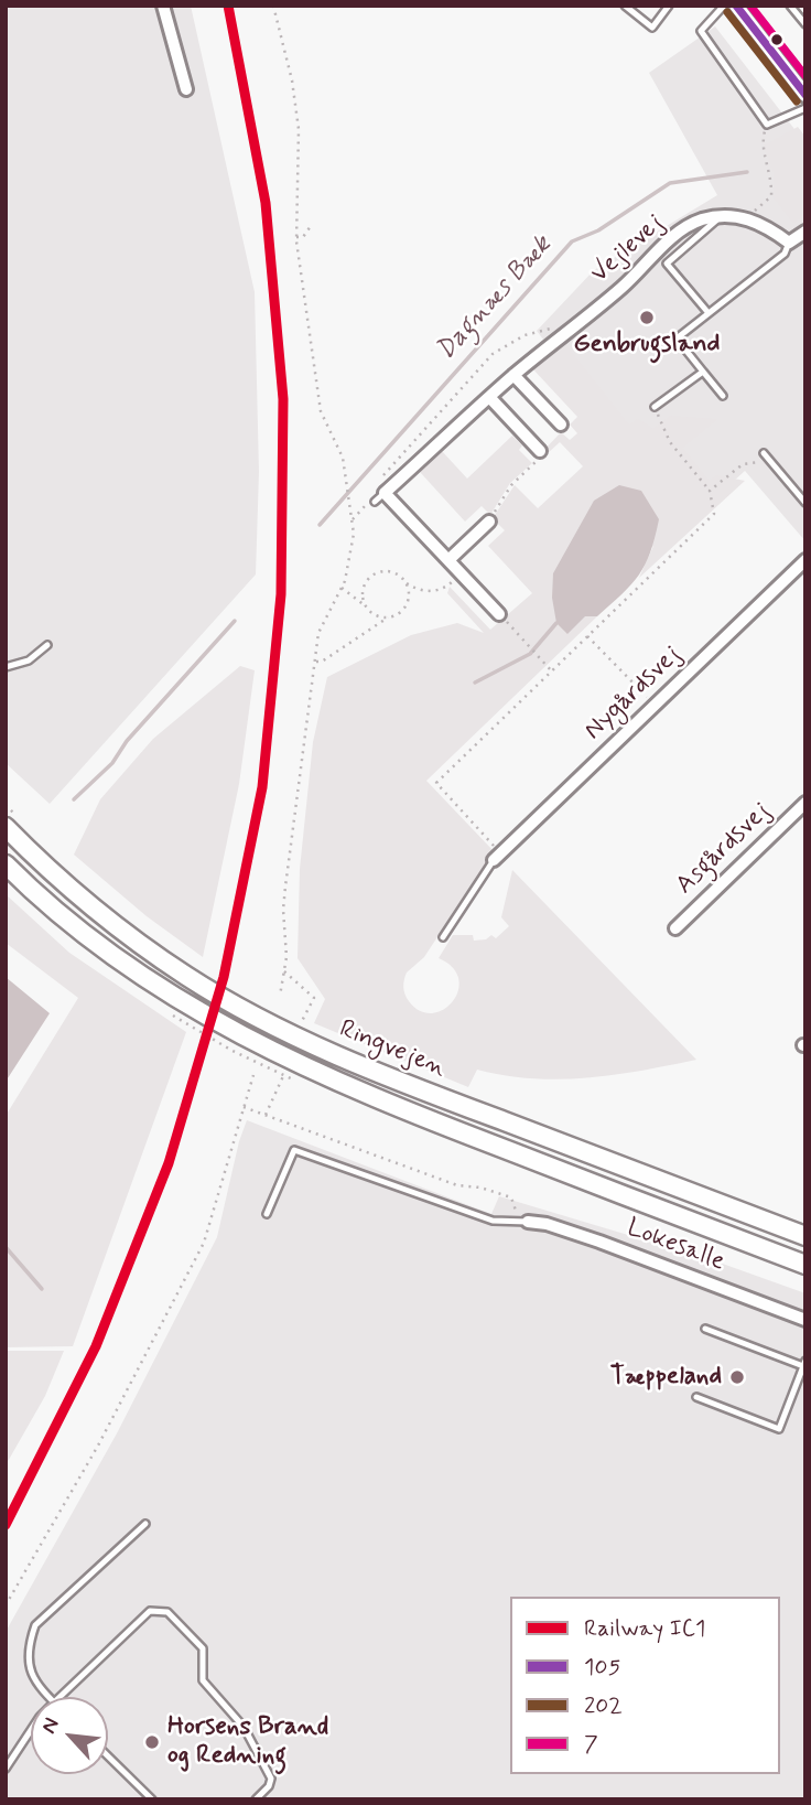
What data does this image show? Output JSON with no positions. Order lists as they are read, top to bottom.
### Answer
{
  "streets": {
    "main road": ["Ringvejen"],
    "street": [
      "Vejlevej",
      "Nygårdsvej",
      "Asgårdsvej",
      "Lokesalle"
    ]
  },
  "water": ["Dagnæs Bæk"],
  "places": ["Genbrugsland", "Tæppeland", "Horsens Brand og Redning"],
  "lines": [
    "rail line IC1",
    "transit line 105",
    "transit line 7",
    "transit line 202"
  ],
  "legend": [
    "Railway IC1",
    "105",
    "202",
    "7"
  ],
  "north": "top left"
}
